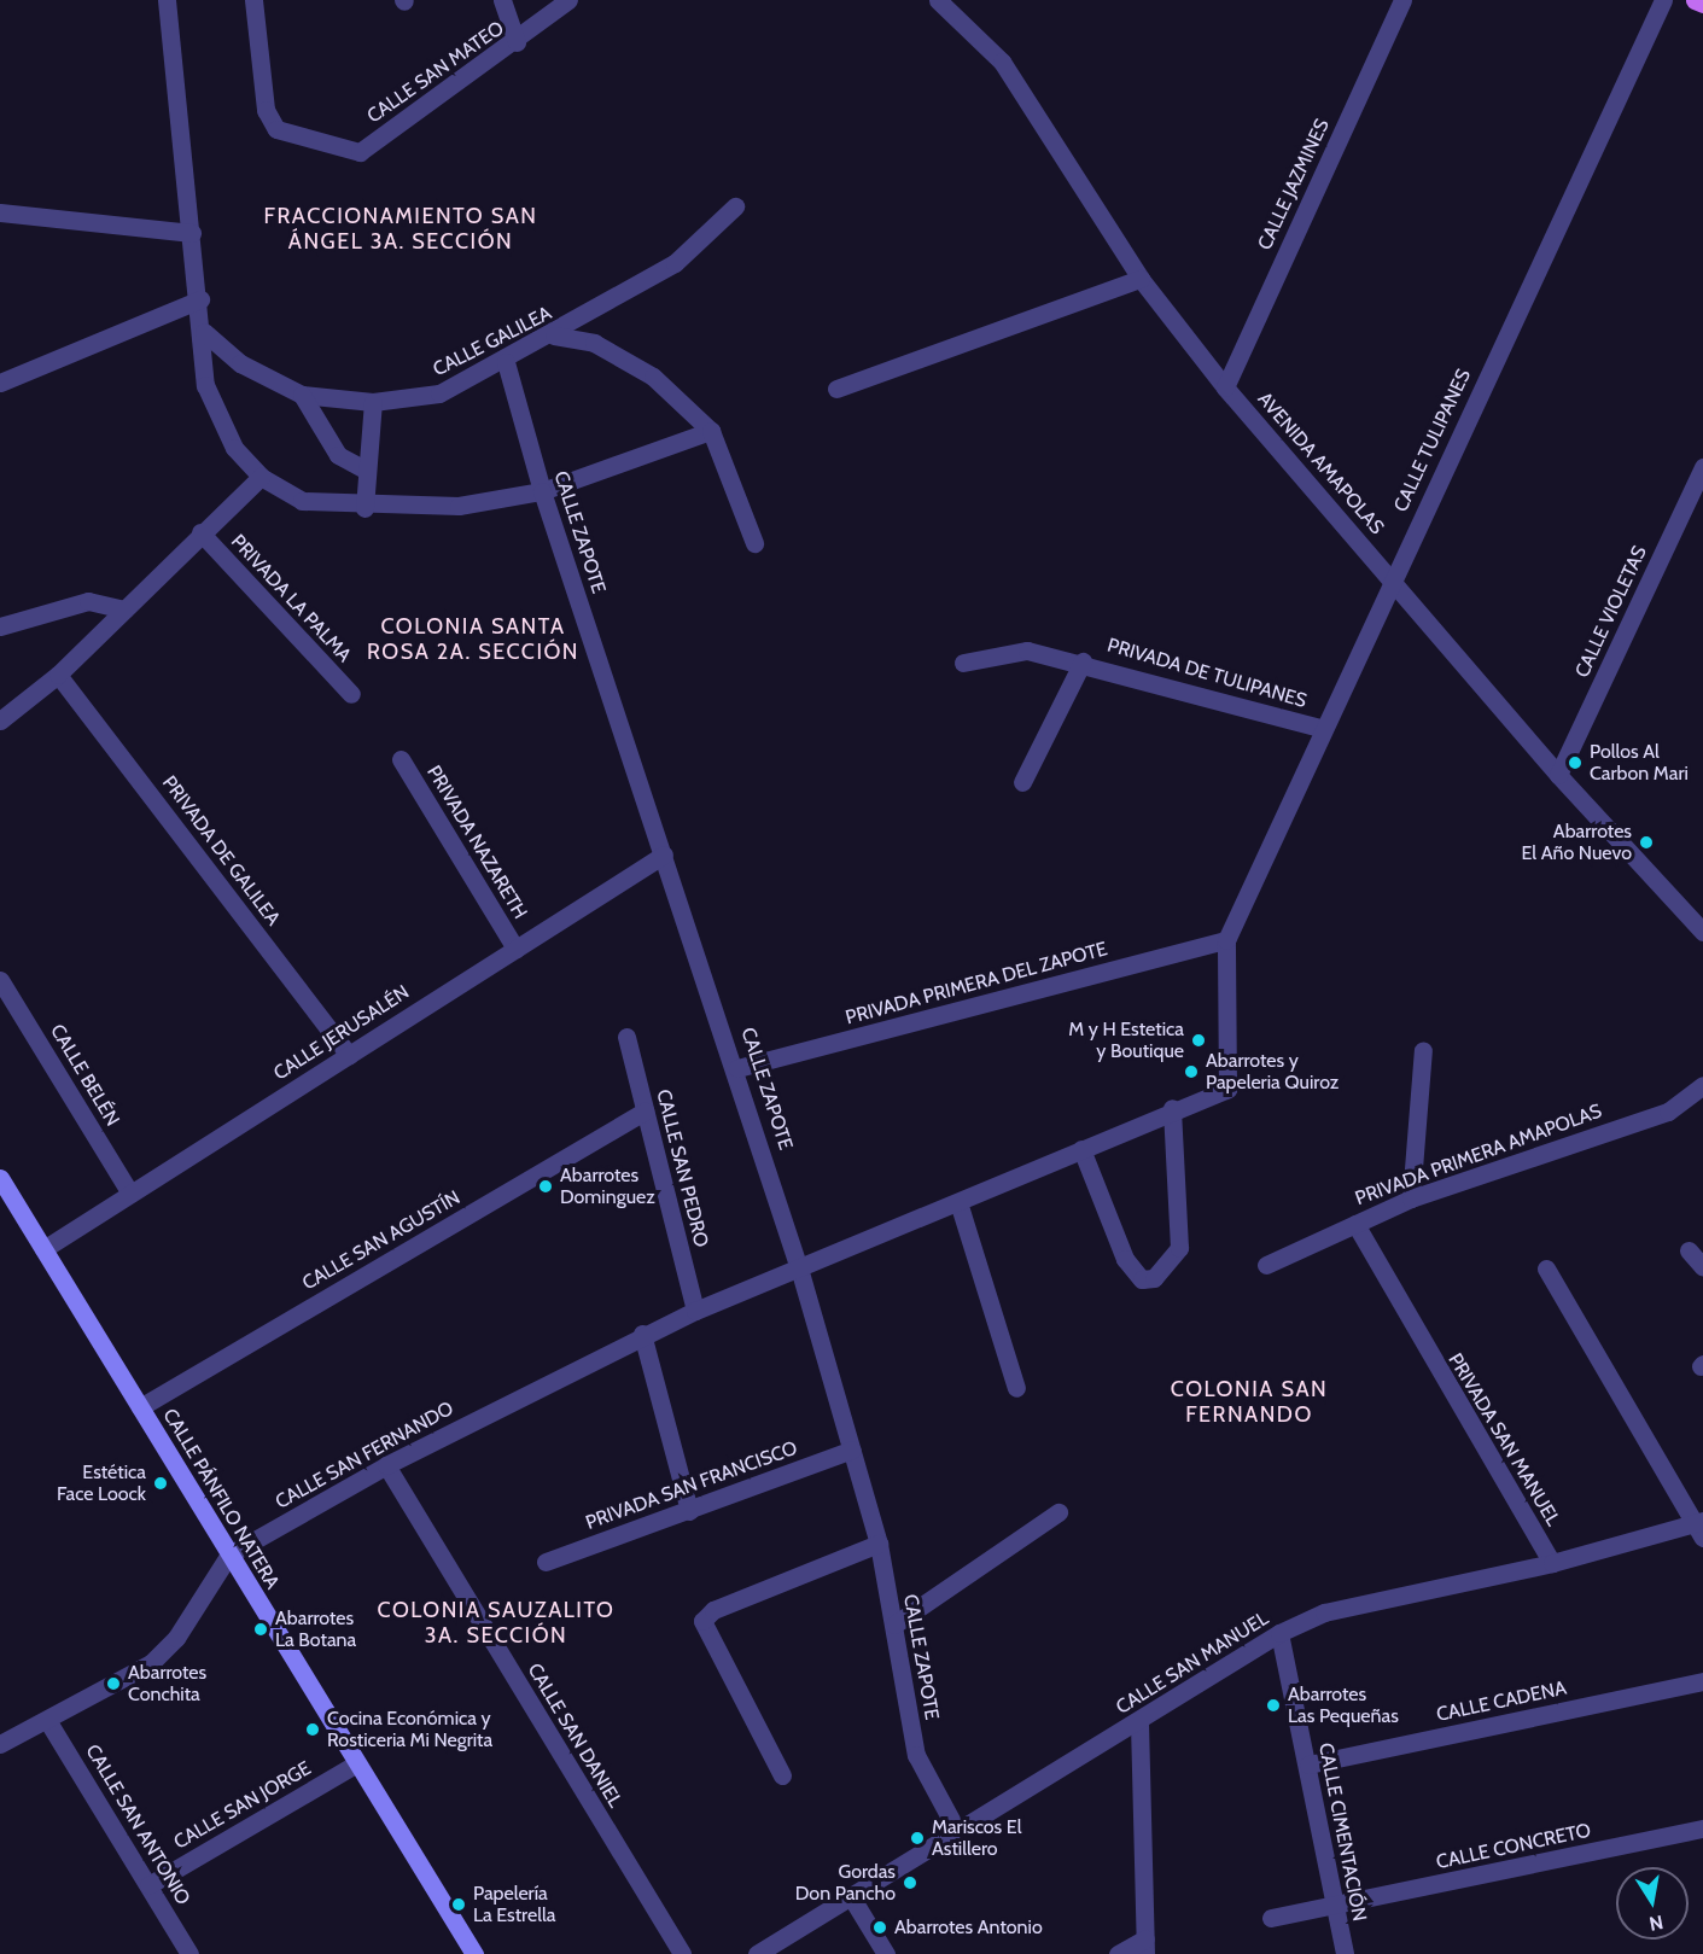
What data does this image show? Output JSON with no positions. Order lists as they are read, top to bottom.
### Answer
{
  "streets": {
    "main road": ["CALLE PÁNFILO NATERA"],
    "street": [
      "CALLE SAN MATEO",
      "CALLE JAZMINES",
      "CALLE GALILEA",
      "CALLE TULIPANES",
      "AVENIDA AMAPOLAS",
      "CALLE ZAPOTE",
      "PRIVADA LA PALMA",
      "CALLE VIOLETAS",
      "PRIVADA DE TULIPANES",
      "PRIVADA NAZARETH",
      "PRIVADA DE GALILEA",
      "PRIVADA PRIMERA DEL ZAPOTE",
      "CALLE JERUSALÉN",
      "CALLE BELÉN",
      "PRIVADA PRIMERA AMAPOLAS",
      "CALLE SAN PEDRO",
      "CALLE SAN AGUSTÍN",
      "PRIVADA SAN MANUEL",
      "CALLE SAN FERNANDO",
      "PRIVADA SAN FRANCISCO",
      "CALLE SAN MANUEL",
      "CALLE CADENA",
      "CALLE SAN DANIEL",
      "CALLE SAN JORGE",
      "CALLE SAN ANTONIO",
      "CALLE CIMENTACIÓN",
      "CALLE CONCRETO"
    ]
  },
  "crossings": [
    ["CALLE JAZMINES", "AVENIDA AMAPOLAS"],
    ["CALLE GALILEA", "CALLE ZAPOTE"],
    ["CALLE TULIPANES", "AVENIDA AMAPOLAS"],
    ["CALLE TULIPANES", "PRIVADA DE TULIPANES"],
    ["CALLE TULIPANES", "PRIVADA PRIMERA DEL ZAPOTE"],
    ["CALLE TULIPANES", "CALLE SAN FERNANDO"],
    ["AVENIDA AMAPOLAS", "CALLE VIOLETAS"],
    ["CALLE ZAPOTE", "PRIVADA PRIMERA DEL ZAPOTE"],
    ["CALLE ZAPOTE", "CALLE JERUSALÉN"],
    ["CALLE ZAPOTE", "CALLE SAN FERNANDO"],
    ["CALLE ZAPOTE", "PRIVADA SAN FRANCISCO"],
    ["CALLE ZAPOTE", "CALLE SAN MANUEL"],
    ["PRIVADA NAZARETH", "CALLE JERUSALÉN"],
    ["PRIVADA DE GALILEA", "CALLE JERUSALÉN"],
    ["PRIVADA PRIMERA DEL ZAPOTE", "CALLE SAN FERNANDO"],
    ["CALLE JERUSALÉN", "CALLE BELÉN"],
    ["CALLE JERUSALÉN", "CALLE PÁNFILO NATERA"],
    ["PRIVADA PRIMERA AMAPOLAS", "PRIVADA SAN MANUEL"],
    ["CALLE SAN PEDRO", "CALLE SAN AGUSTÍN"],
    ["CALLE SAN PEDRO", "CALLE SAN FERNANDO"],
    ["CALLE SAN AGUSTÍN", "CALLE PÁNFILO NATERA"],
    ["PRIVADA SAN MANUEL", "CALLE SAN MANUEL"],
    ["CALLE SAN FERNANDO", "CALLE PÁNFILO NATERA"],
    ["CALLE SAN FERNANDO", "CALLE SAN DANIEL"],
    ["CALLE SAN FERNANDO", "CALLE SAN ANTONIO"],
    ["CALLE PÁNFILO NATERA", "CALLE SAN JORGE"],
    ["CALLE SAN MANUEL", "CALLE CIMENTACIÓN"],
    ["CALLE CADENA", "CALLE CIMENTACIÓN"],
    ["CALLE SAN JORGE", "CALLE SAN ANTONIO"],
    ["CALLE CIMENTACIÓN", "CALLE CONCRETO"]
  ],
  "districts": [
    "FRACCIONAMIENTO SAN ÁNGEL 3A. SECCIÓN",
    "COLONIA SANTA ROSA 2A. SECCIÓN",
    "COLONIA SAN FERNANDO",
    "COLONIA SAUZALITO 3A. SECCIÓN"
  ],
  "places": [
    "Pollos Al Carbon Mari",
    "Abarrotes El Año Nuevo",
    "M y H Estetica y Boutique",
    "Abarrotes y Papeleria Quiroz",
    "Abarrotes Dominguez",
    "Estética Face Loock",
    "Abarrotes La Botana",
    "Abarrotes Conchita",
    "Abarrotes Las Pequeñas",
    "Cocina Económica y Rosticeria Mi Negrita",
    "Mariscos El Astillero",
    "Gordas Don Pancho",
    "Papelería La Estrella",
    "Abarrotes Antonio"
  ],
  "north": "bottom"
}
